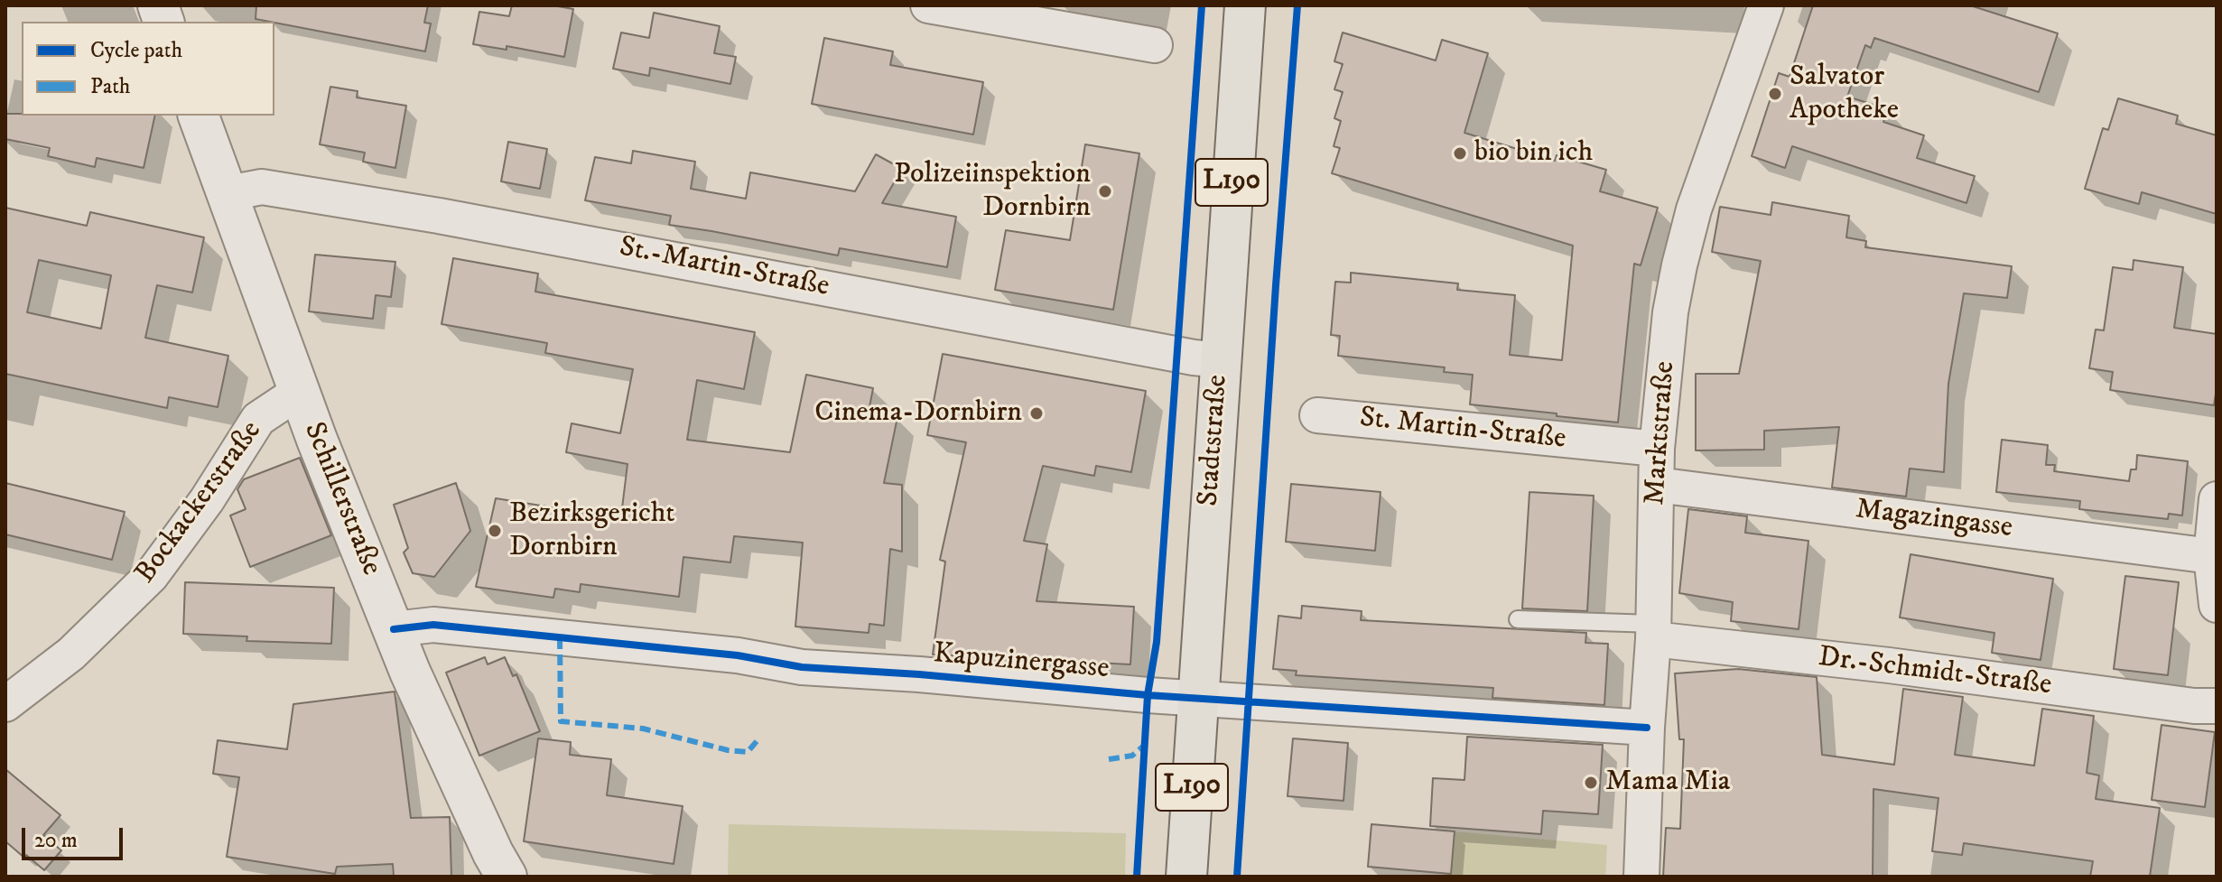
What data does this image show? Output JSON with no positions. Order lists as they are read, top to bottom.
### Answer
{
  "streets": {
    "main road": ["L190", "Stadtstraße"],
    "street": [
      "St.-Martin-Straße",
      "St. Martin-Straße",
      "Marktstraße",
      "Schillerstraße",
      "Bockackerstraße",
      "Magazingasse",
      "Kapuzinergasse",
      "Dr.-Schmidt-Straße"
    ]
  },
  "crossings": [
    ["St.-Martin-Straße", "Stadtstraße"],
    ["St.-Martin-Straße", "Schillerstraße"],
    ["St. Martin-Straße", "Marktstraße"],
    ["Marktstraße", "Magazingasse"],
    ["Marktstraße", "Kapuzinergasse"],
    ["Marktstraße", "Dr.-Schmidt-Straße"],
    ["Stadtstraße", "Kapuzinergasse"],
    ["Schillerstraße", "Bockackerstraße"],
    ["Schillerstraße", "Kapuzinergasse"]
  ],
  "places": [
    "Salvator Apotheke",
    "bio bin ich",
    "Polizeiinspektion Dornbirn",
    "Cinema-Dornbirn",
    "Bezirksgericht Dornbirn",
    "Mama Mia"
  ],
  "legend": ["Cycle path", "Path"],
  "scale_bar": "20 m"
}
